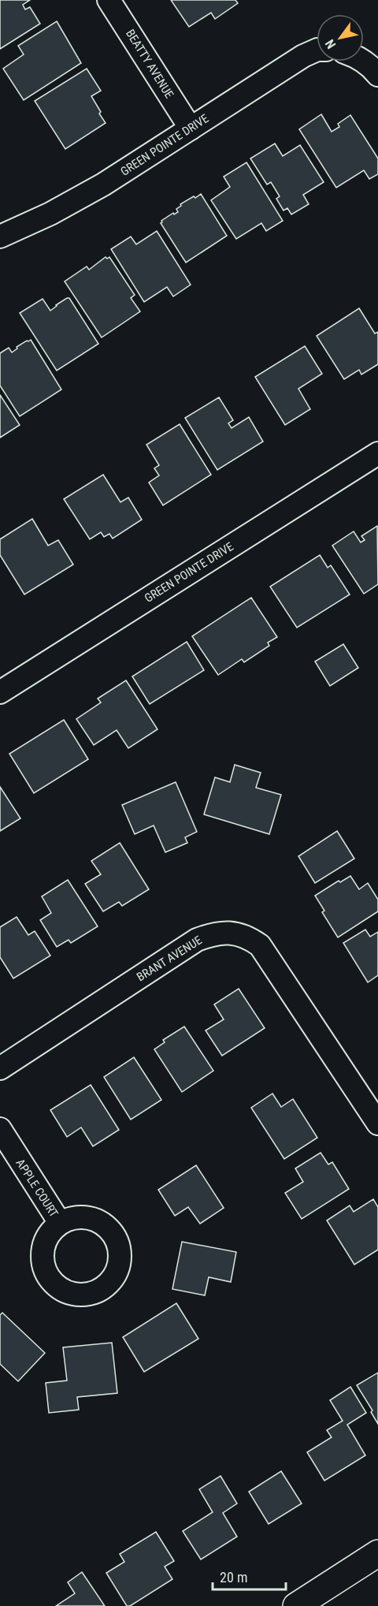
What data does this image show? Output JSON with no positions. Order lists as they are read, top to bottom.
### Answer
{
  "streets": {
    "street": [
      "BEATTY AVENUE",
      "GREEN POINTE DRIVE",
      "BRANT AVENUE",
      "APPLE COURT"
    ]
  },
  "crossings": [
    ["BEATTY AVENUE", "GREEN POINTE DRIVE"]
  ],
  "scale_bar": "20 m",
  "north": "bottom left"
}
